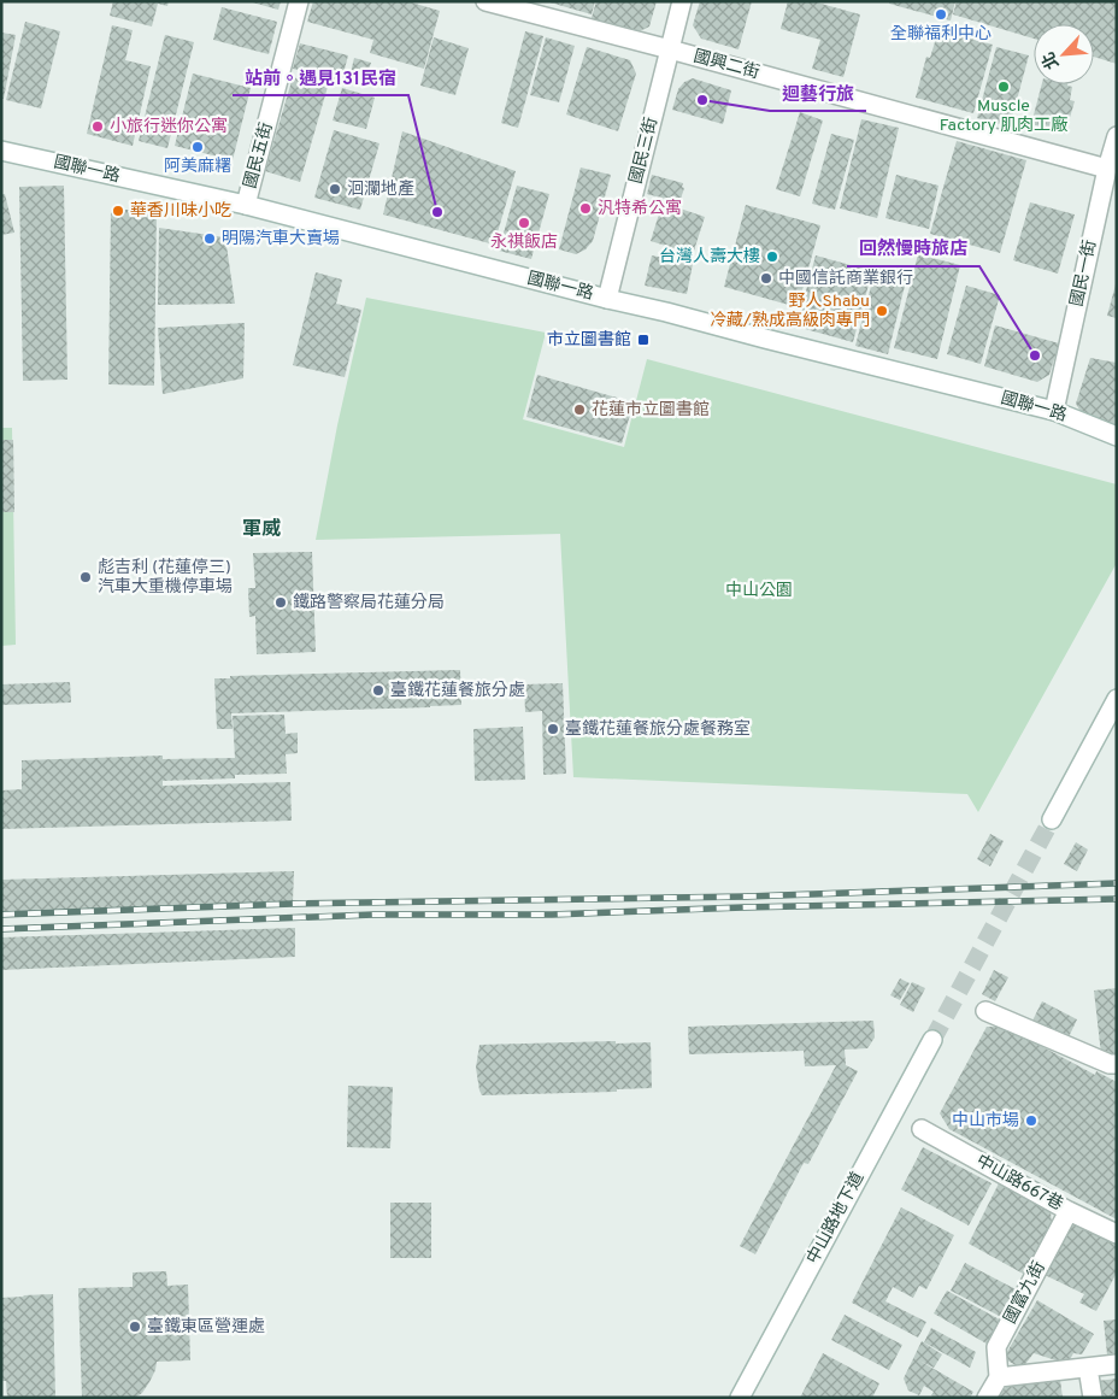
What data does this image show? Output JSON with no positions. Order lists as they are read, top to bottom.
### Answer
{
  "streets": {
    "street": [
      "國興二街",
      "國民三街",
      "國民五街",
      "國聯一路",
      "國民一街",
      "中山路667巷",
      "中山路地下道",
      "國富九街"
    ]
  },
  "crossings": [
    ["國興二街", "國民三街"],
    ["國興二街", "國民一街"],
    ["國民三街", "國聯一路"],
    ["國民五街", "國聯一路"],
    ["國聯一路", "國民一街"],
    ["中山路667巷", "國富九街"]
  ],
  "districts": ["軍威"],
  "parks": ["中山公園"],
  "places": {
    "other": [
      "全聯福利中心",
      "Muscle Factory 肌肉工廠",
      "迴藝行旅",
      "小旅行迷你公寓",
      "阿美麻糬",
      "洄瀾地產",
      "汎特希公寓",
      "華香川味小吃",
      "站前。遇見131民宿",
      "永祺飯店",
      "明陽汽車大賣場",
      "台灣人壽大樓",
      "中國信託商業銀行",
      "野人Shabu 冷藏/熟成高級肉專門",
      "回然慢時旅店",
      "花蓮市立圖書館",
      "彪吉利 (花蓮停三) 汽車大重機停車場",
      "鐵路警察局花蓮分局",
      "臺鐵花蓮餐旅分處",
      "臺鐵花蓮餐旅分處餐務室",
      "中山市場",
      "臺鐵東區營運處"
    ],
    "transit": ["市立圖書館"]
  },
  "north": "bottom left"
}
